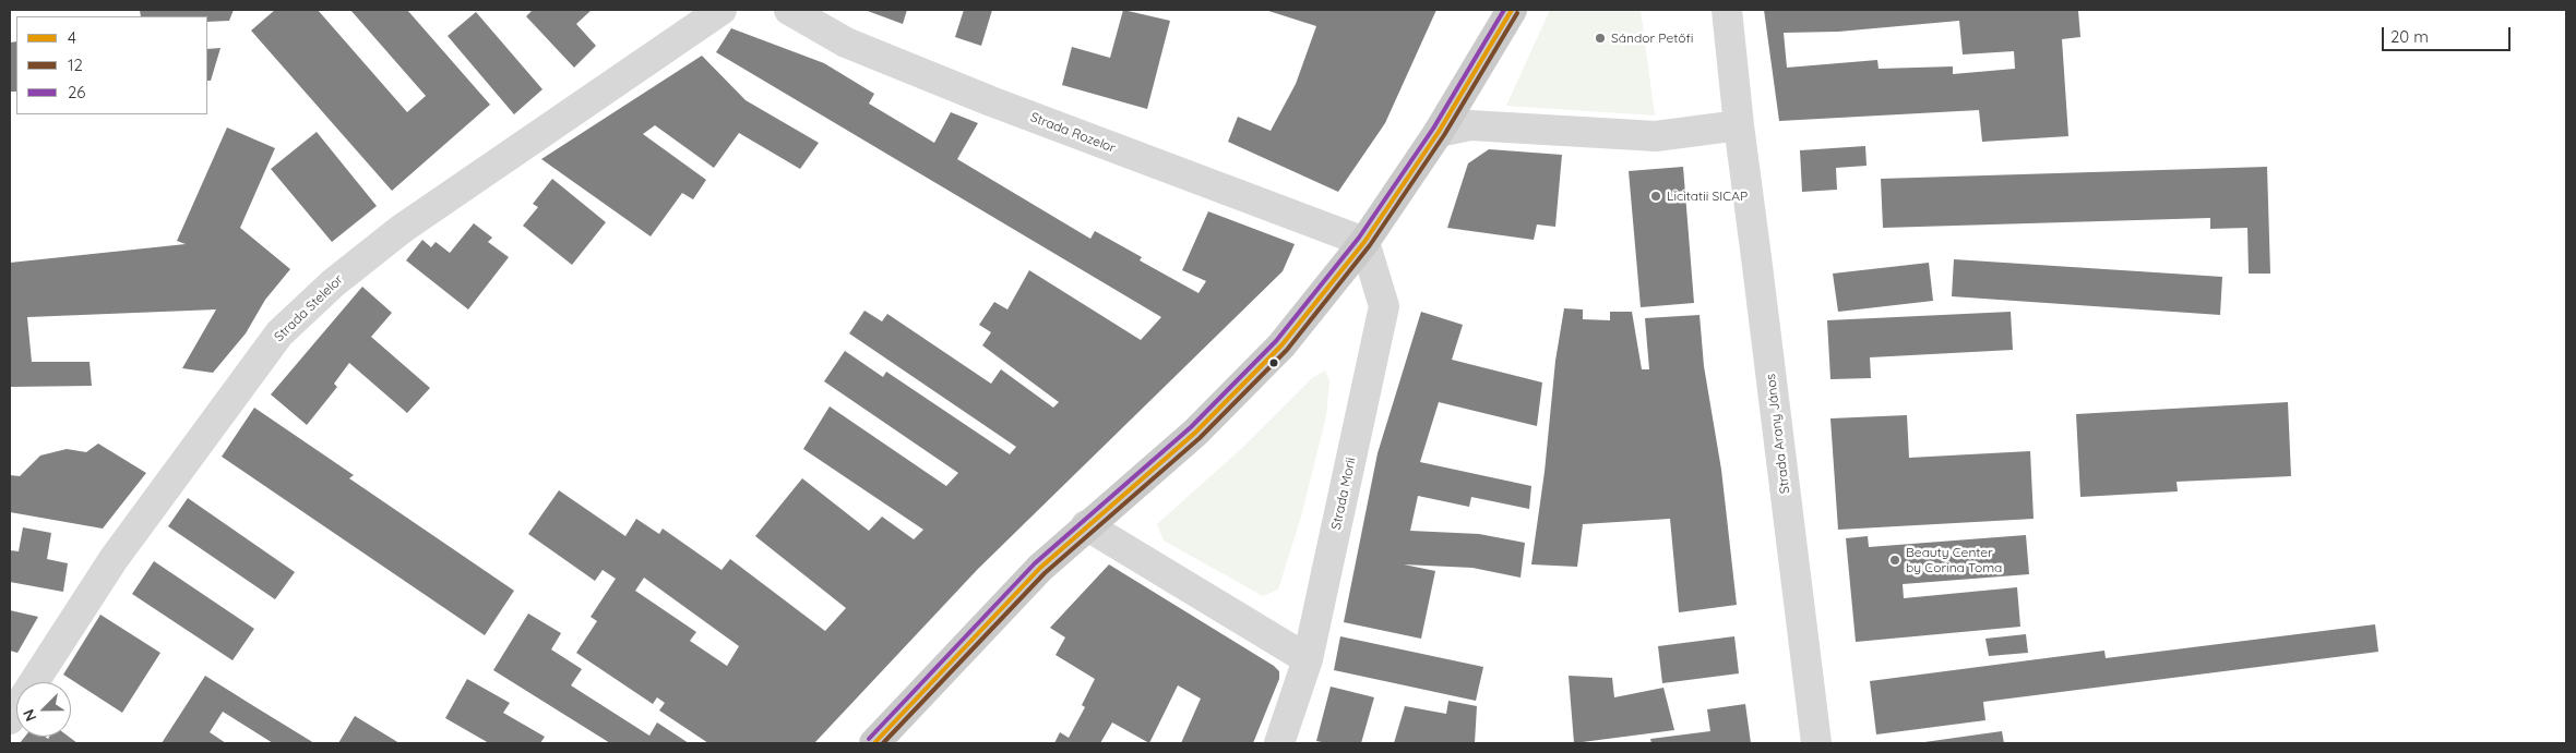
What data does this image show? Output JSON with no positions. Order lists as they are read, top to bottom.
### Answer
{
  "streets": {
    "street": [
      "Strada Rozelor",
      "Strada Stelelor",
      "Strada Arany János",
      "Strada Morii"
    ]
  },
  "crossings": [
    ["Strada Rozelor", "Strada Morii"]
  ],
  "places": ["Sándor Petőfi", "Licitatii SICAP", "Beauty Center by Corina Toma"],
  "lines": ["transit line 4", "transit line 26", "transit line 12"],
  "legend": ["4", "12", "26"],
  "scale_bar": "20 m",
  "north": "bottom left"
}
